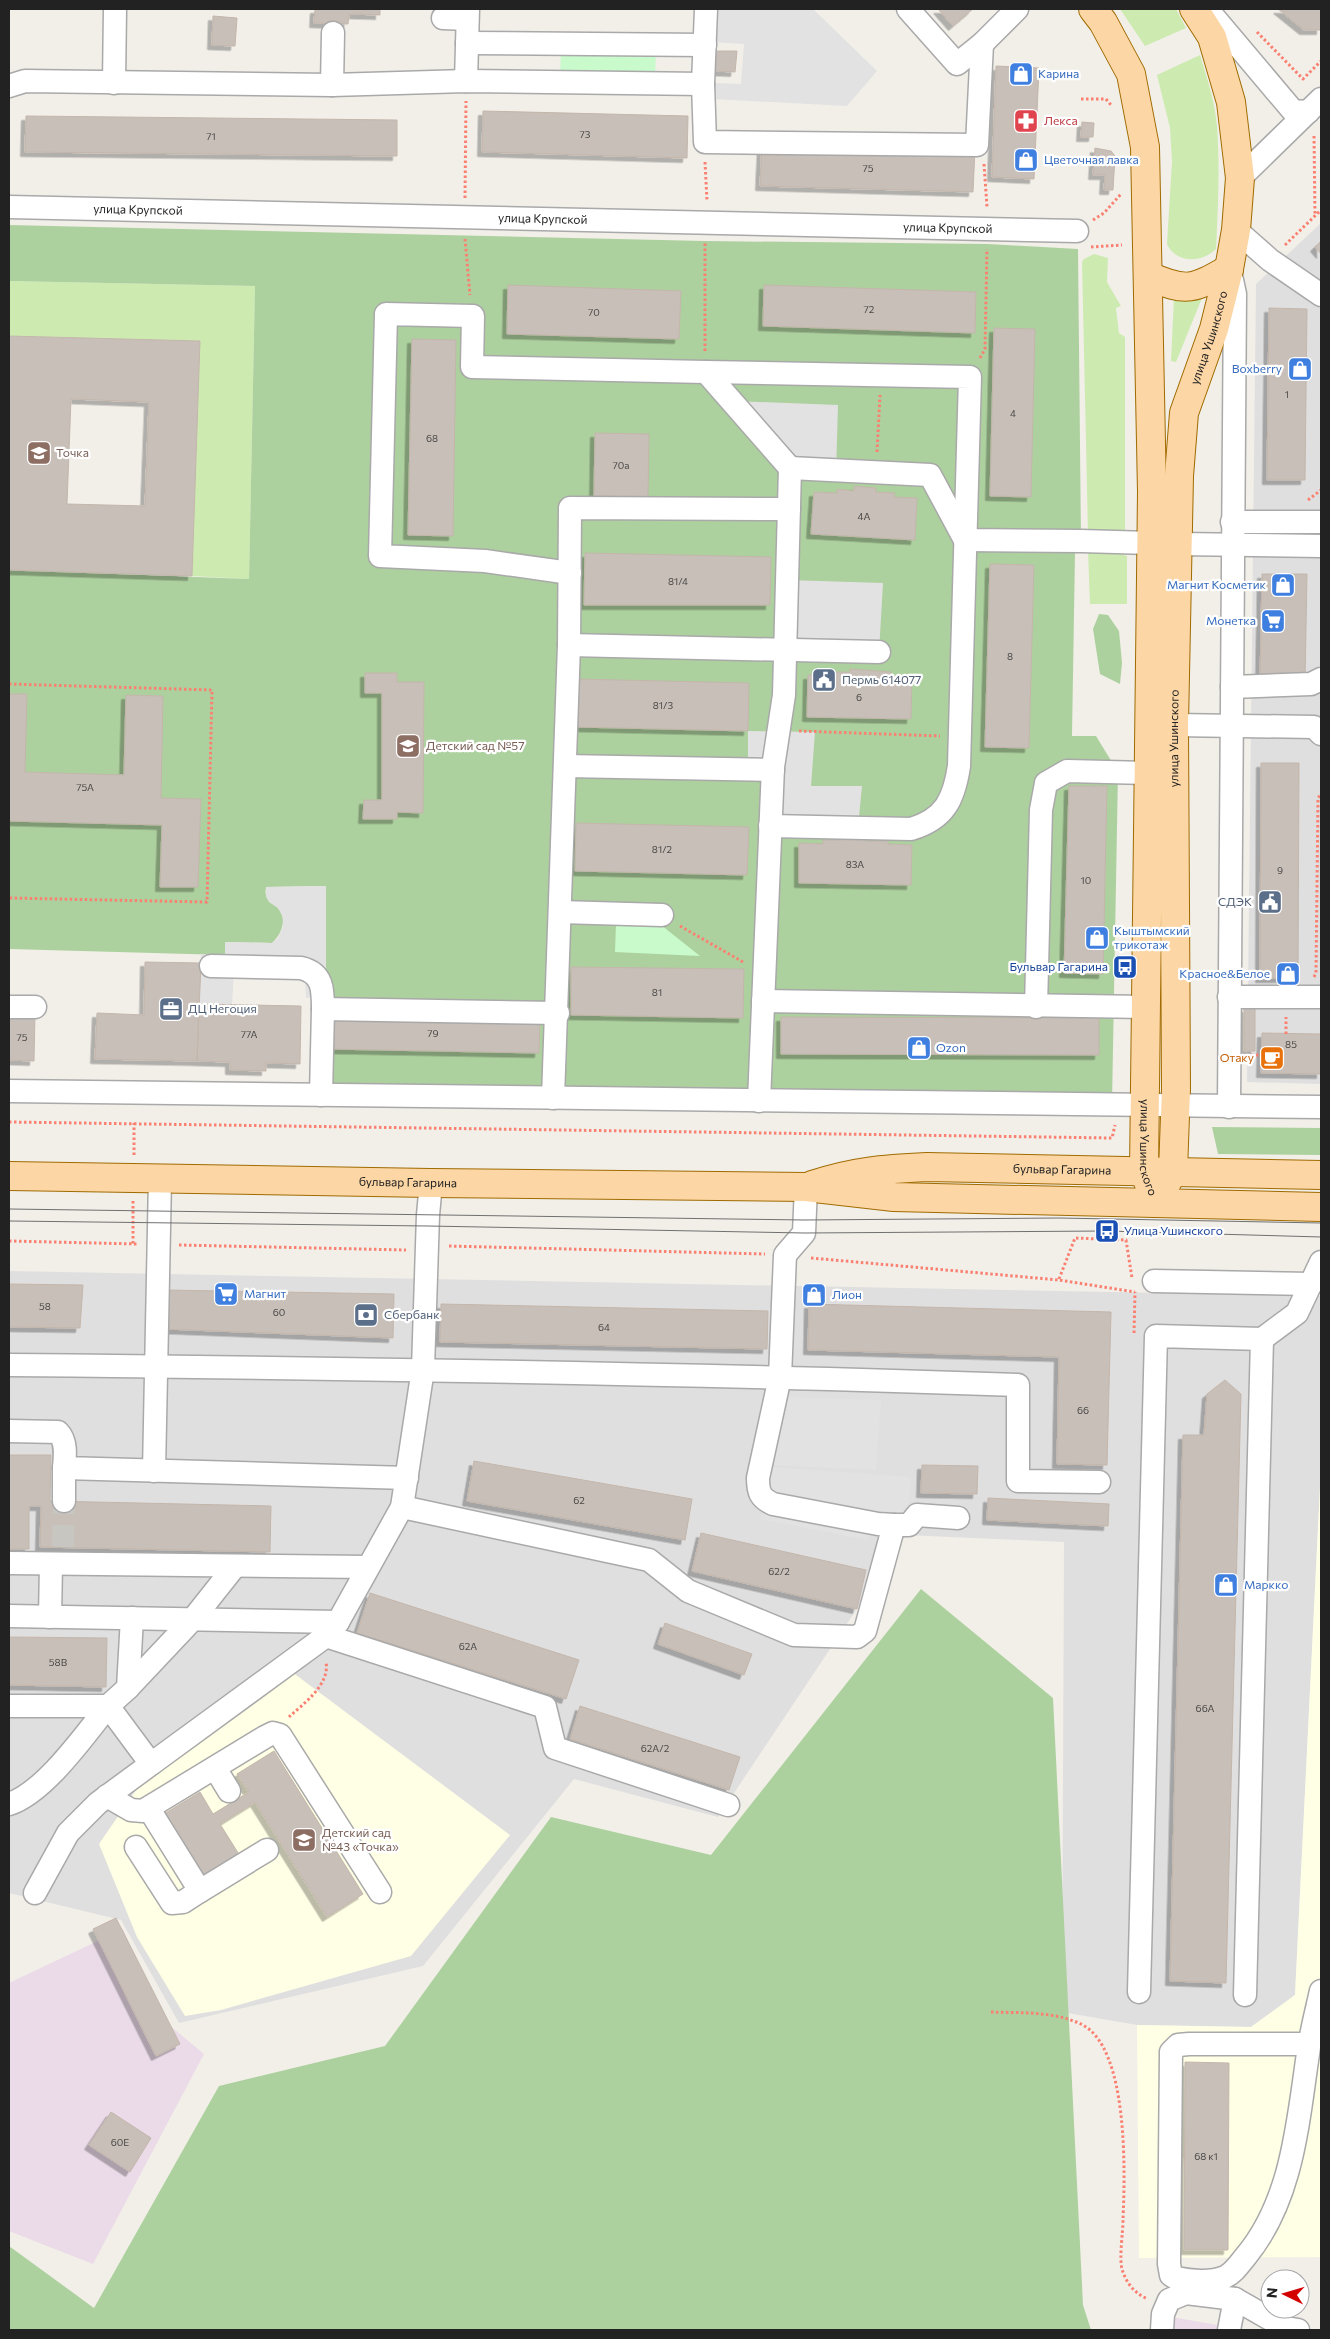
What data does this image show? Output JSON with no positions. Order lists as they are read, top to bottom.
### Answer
{
  "streets": {
    "main road": ["улица Ушинского", "бульвар Гагарина"],
    "street": ["улица Крупской"]
  },
  "crossings": [
    ["улица Ушинского", "бульвар Гагарина"]
  ],
  "places": {
    "shop": [
      "Карина",
      "Цветочная лавка",
      "Boxberry",
      "Магнит Косметик",
      "Кыштымский трикотаж",
      "Красное&Белое",
      "Ozon",
      "Лион",
      "Маркко"
    ],
    "pharmacy": ["Лекса"],
    "school or university": ["Точка", "Детский сад №57", "Детский сад №43 «Точка»"],
    "supermarket": ["Монетка", "Магнит"],
    "public building": ["Пермь 614077", "СДЭК"],
    "bus stop": ["Бульвар Гагарина", "Улица Ушинского"],
    "office": ["ДЦ Негоция"],
    "cafe": ["Отаку"],
    "bank": ["Сбербанк"]
  },
  "house_numbers": [
    "73",
    "71",
    "75",
    "72",
    "70",
    "1",
    "4",
    "68",
    "70а",
    "4А",
    "81/4",
    "8",
    "6",
    "81/3",
    "75А",
    "81/2",
    "83А",
    "9",
    "10",
    "81",
    "79",
    "77А",
    "75",
    "85",
    "58",
    "60",
    "64",
    "66",
    "62",
    "62/2",
    "62А",
    "58В",
    "66А",
    "62А/2",
    "60Е",
    "68 к1"
  ],
  "north": "left"
}
